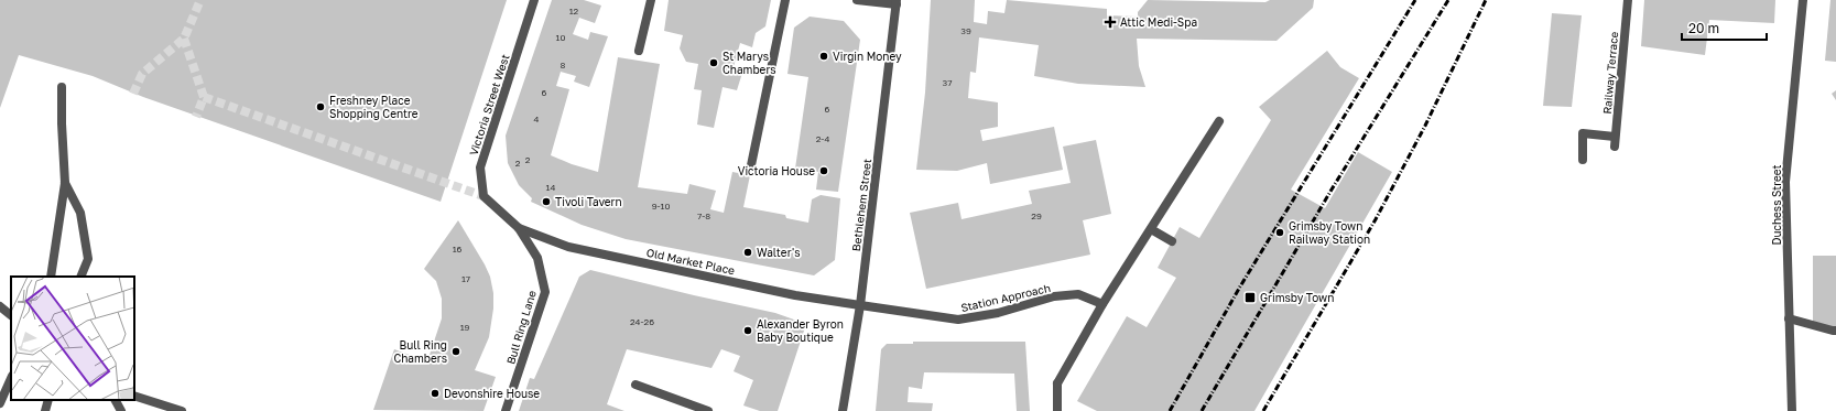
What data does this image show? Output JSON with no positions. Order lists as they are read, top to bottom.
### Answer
{
  "streets": {
    "street": [
      "Railway Terrace",
      "Victoria Street West",
      "Bethlehem Street",
      "Duchess Street",
      "Old Market Place",
      "Station Approach",
      "Bull Ring Lane"
    ]
  },
  "crossings": [
    ["Victoria Street West", "Old Market Place"],
    ["Victoria Street West", "Bull Ring Lane"],
    ["Bethlehem Street", "Old Market Place"],
    ["Bethlehem Street", "Station Approach"],
    ["Old Market Place", "Station Approach"],
    ["Old Market Place", "Bull Ring Lane"]
  ],
  "places": {
    "health": ["Attic Medi-Spa"],
    "other": [
      "Virgin Money",
      "St Marys Chambers",
      "Freshney Place Shopping Centre",
      "Victoria House",
      "Tivoli Tavern",
      "Grimsby Town Railway Station",
      "Walter's",
      "Alexander Byron Baby Boutique",
      "Bull Ring Chambers",
      "Devonshire House"
    ],
    "transit": ["Grimsby Town"]
  },
  "house_numbers": [
    "12",
    "39",
    "10",
    "8",
    "37",
    "6",
    "6",
    "4",
    "2-4",
    "2",
    "2",
    "14",
    "9-10",
    "7-8",
    "29",
    "16",
    "17",
    "24-26",
    "19"
  ],
  "scale_bar": "20 m"
}
